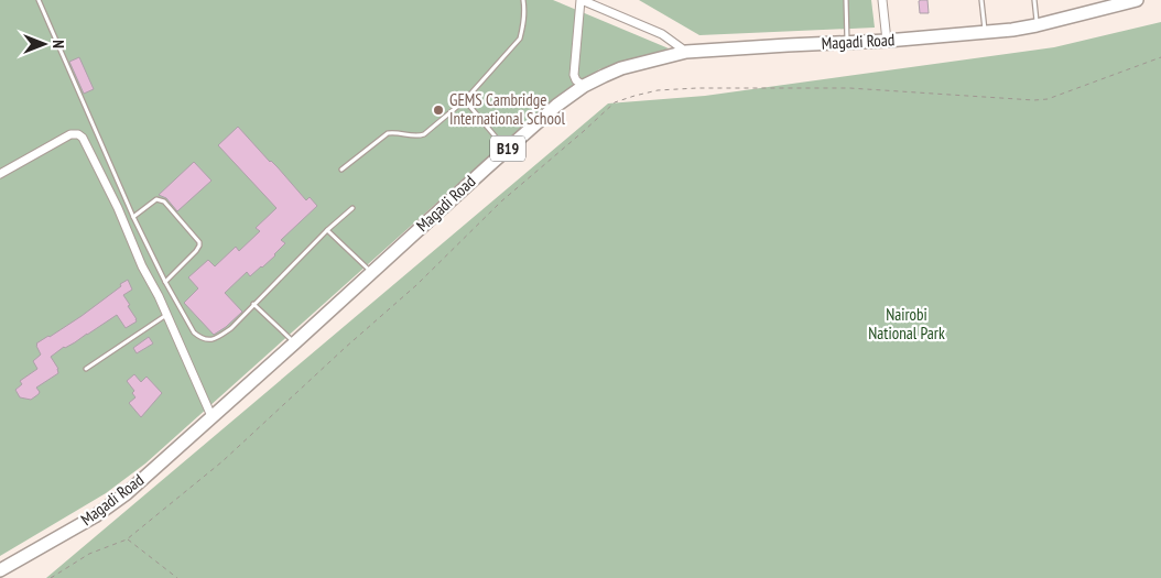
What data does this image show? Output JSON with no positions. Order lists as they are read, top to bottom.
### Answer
{
  "streets": {
    "highway": ["Magadi Road", "B19"]
  },
  "parks": ["Nairobi National Park"],
  "places": ["GEMS Cambridge International School"],
  "north": "right"
}
